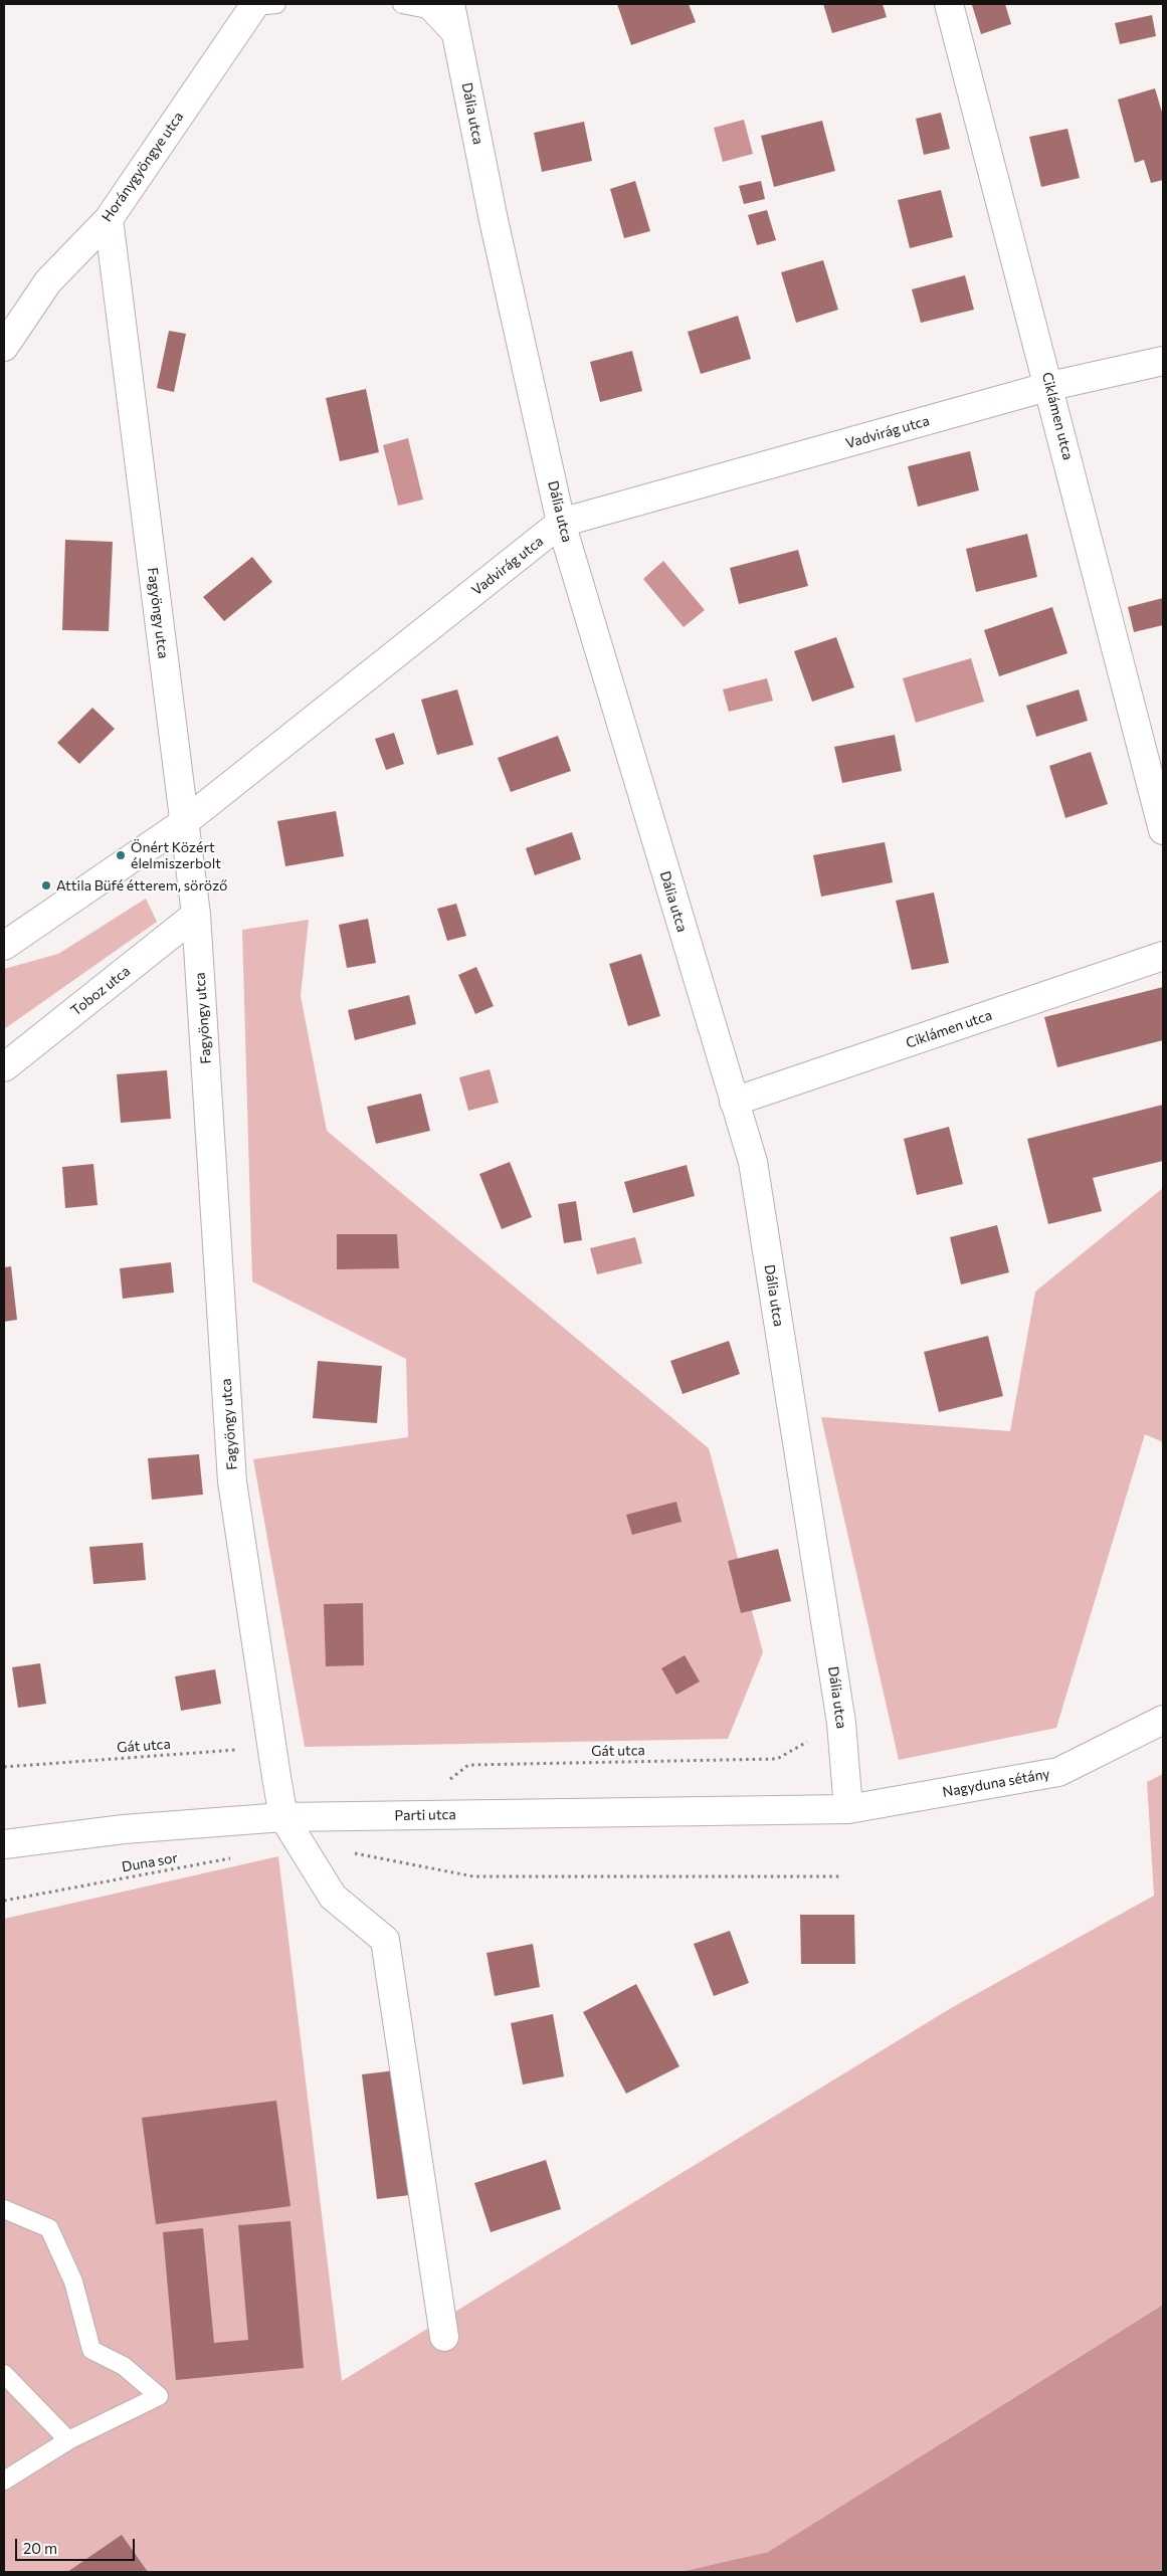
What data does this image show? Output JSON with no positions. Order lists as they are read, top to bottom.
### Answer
{
  "streets": {
    "street": [
      "Dália utca",
      "Horánygyöngye utca",
      "Ciklámen utca",
      "Vadvirág utca",
      "Fagyöngy utca",
      "Toboz utca",
      "Nagyduna sétány",
      "Parti utca"
    ],
    "path": ["Gát utca", "Duna sor"]
  },
  "crossings": [
    ["Dália utca", "Ciklámen utca"],
    ["Dália utca", "Vadvirág utca"],
    ["Dália utca", "Gát utca"],
    ["Dália utca", "Nagyduna sétány"],
    ["Dália utca", "Parti utca"],
    ["Horánygyöngye utca", "Fagyöngy utca"],
    ["Ciklámen utca", "Vadvirág utca"],
    ["Vadvirág utca", "Fagyöngy utca"],
    ["Fagyöngy utca", "Toboz utca"],
    ["Fagyöngy utca", "Gát utca"],
    ["Fagyöngy utca", "Parti utca"],
    ["Nagyduna sétány", "Parti utca"]
  ],
  "places": ["Önért Közért élelmiszerbolt", "Attila Büfé étterem, söröző"],
  "scale_bar": "20 m"
}
